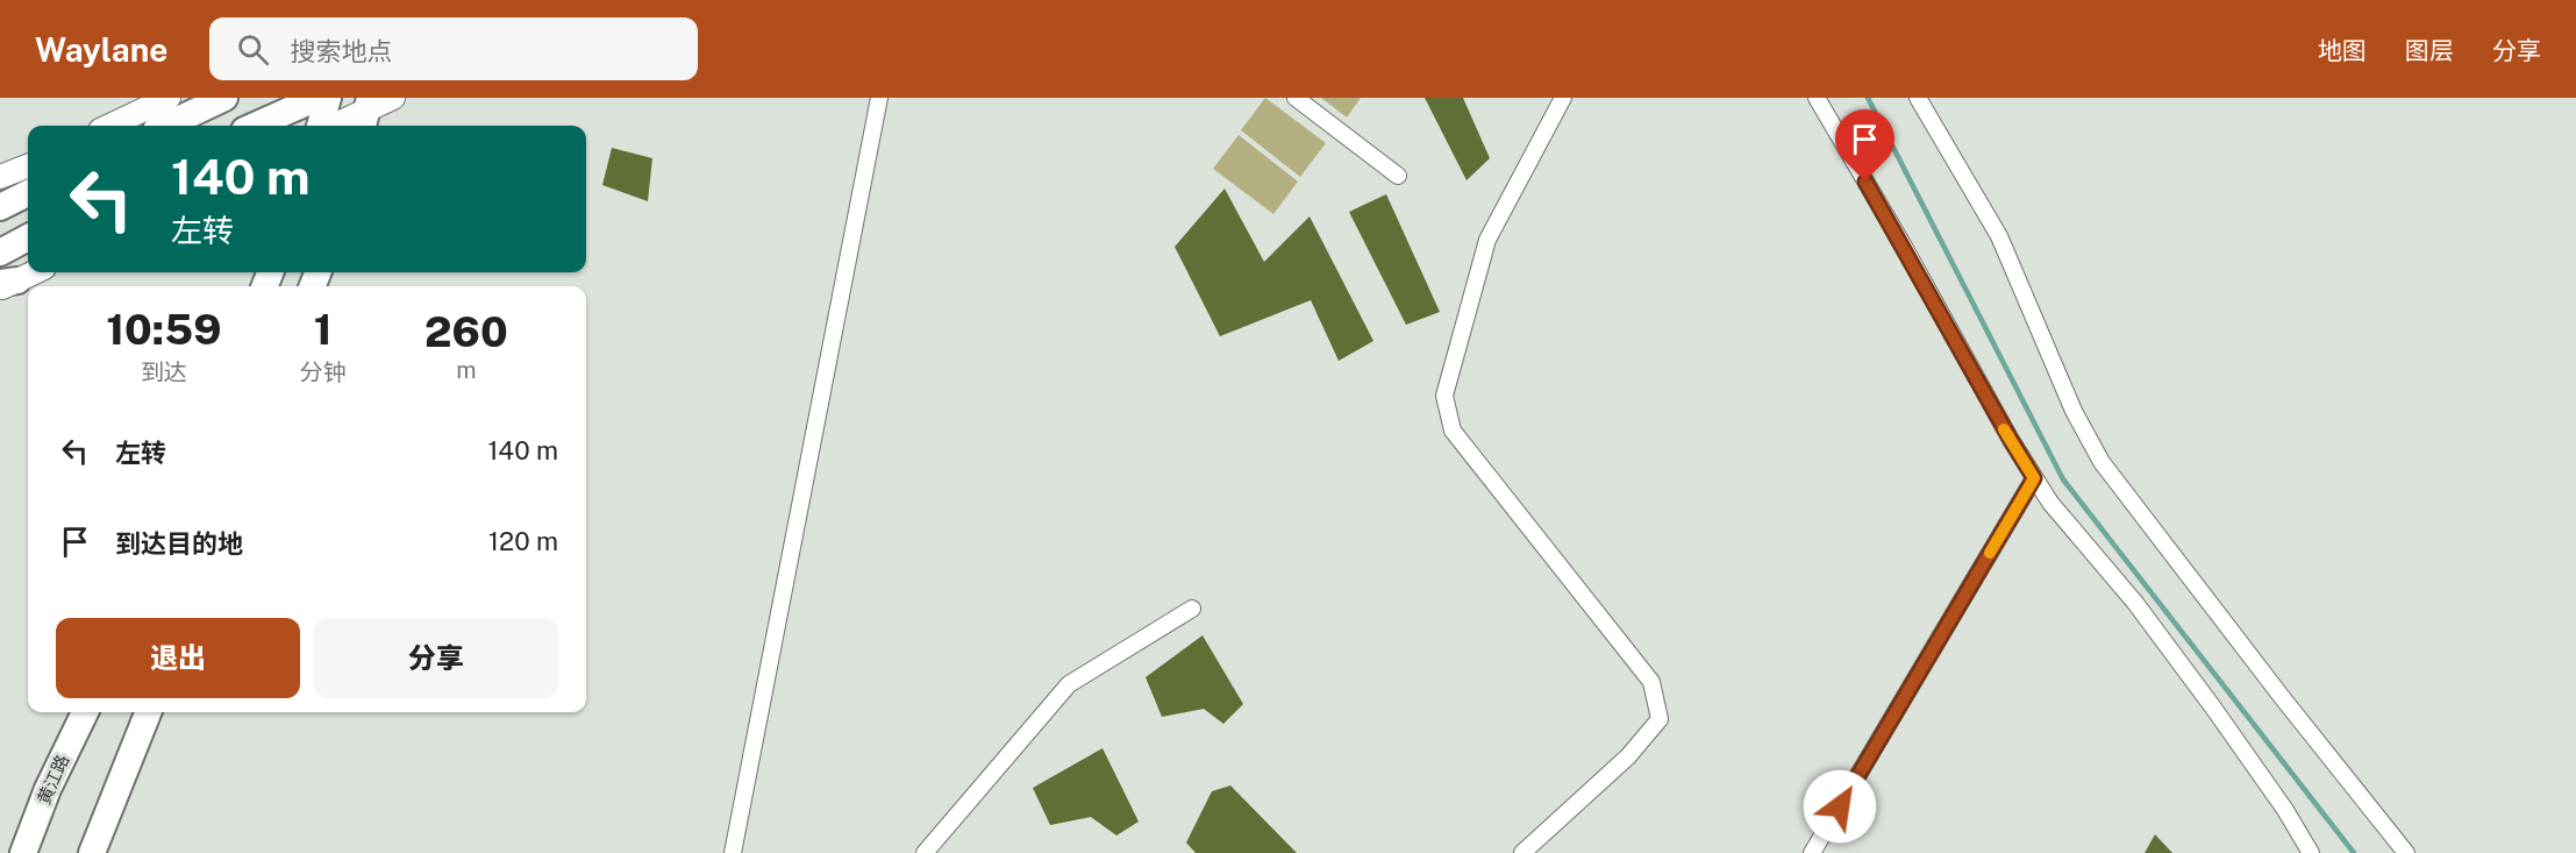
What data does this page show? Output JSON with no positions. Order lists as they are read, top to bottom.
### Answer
{
  "streets": {
    "main road": ["黄江路"]
  },
  "page": {
    "header": "Waylane",
    "search": "搜索地点",
    "nav": ["地图", "图层", "分享"],
    "turn": ["140 m", "左转"],
    "eta": [
      "10:59",
      "到达",
      "1",
      "分钟",
      "260",
      "m"
    ],
    "list": [
      {
        "name": "左转",
        "value": "140 m"
      },
      {
        "name": "到达目的地",
        "value": "120 m"
      }
    ],
    "buttons": ["退出", "分享"]
  }
}
